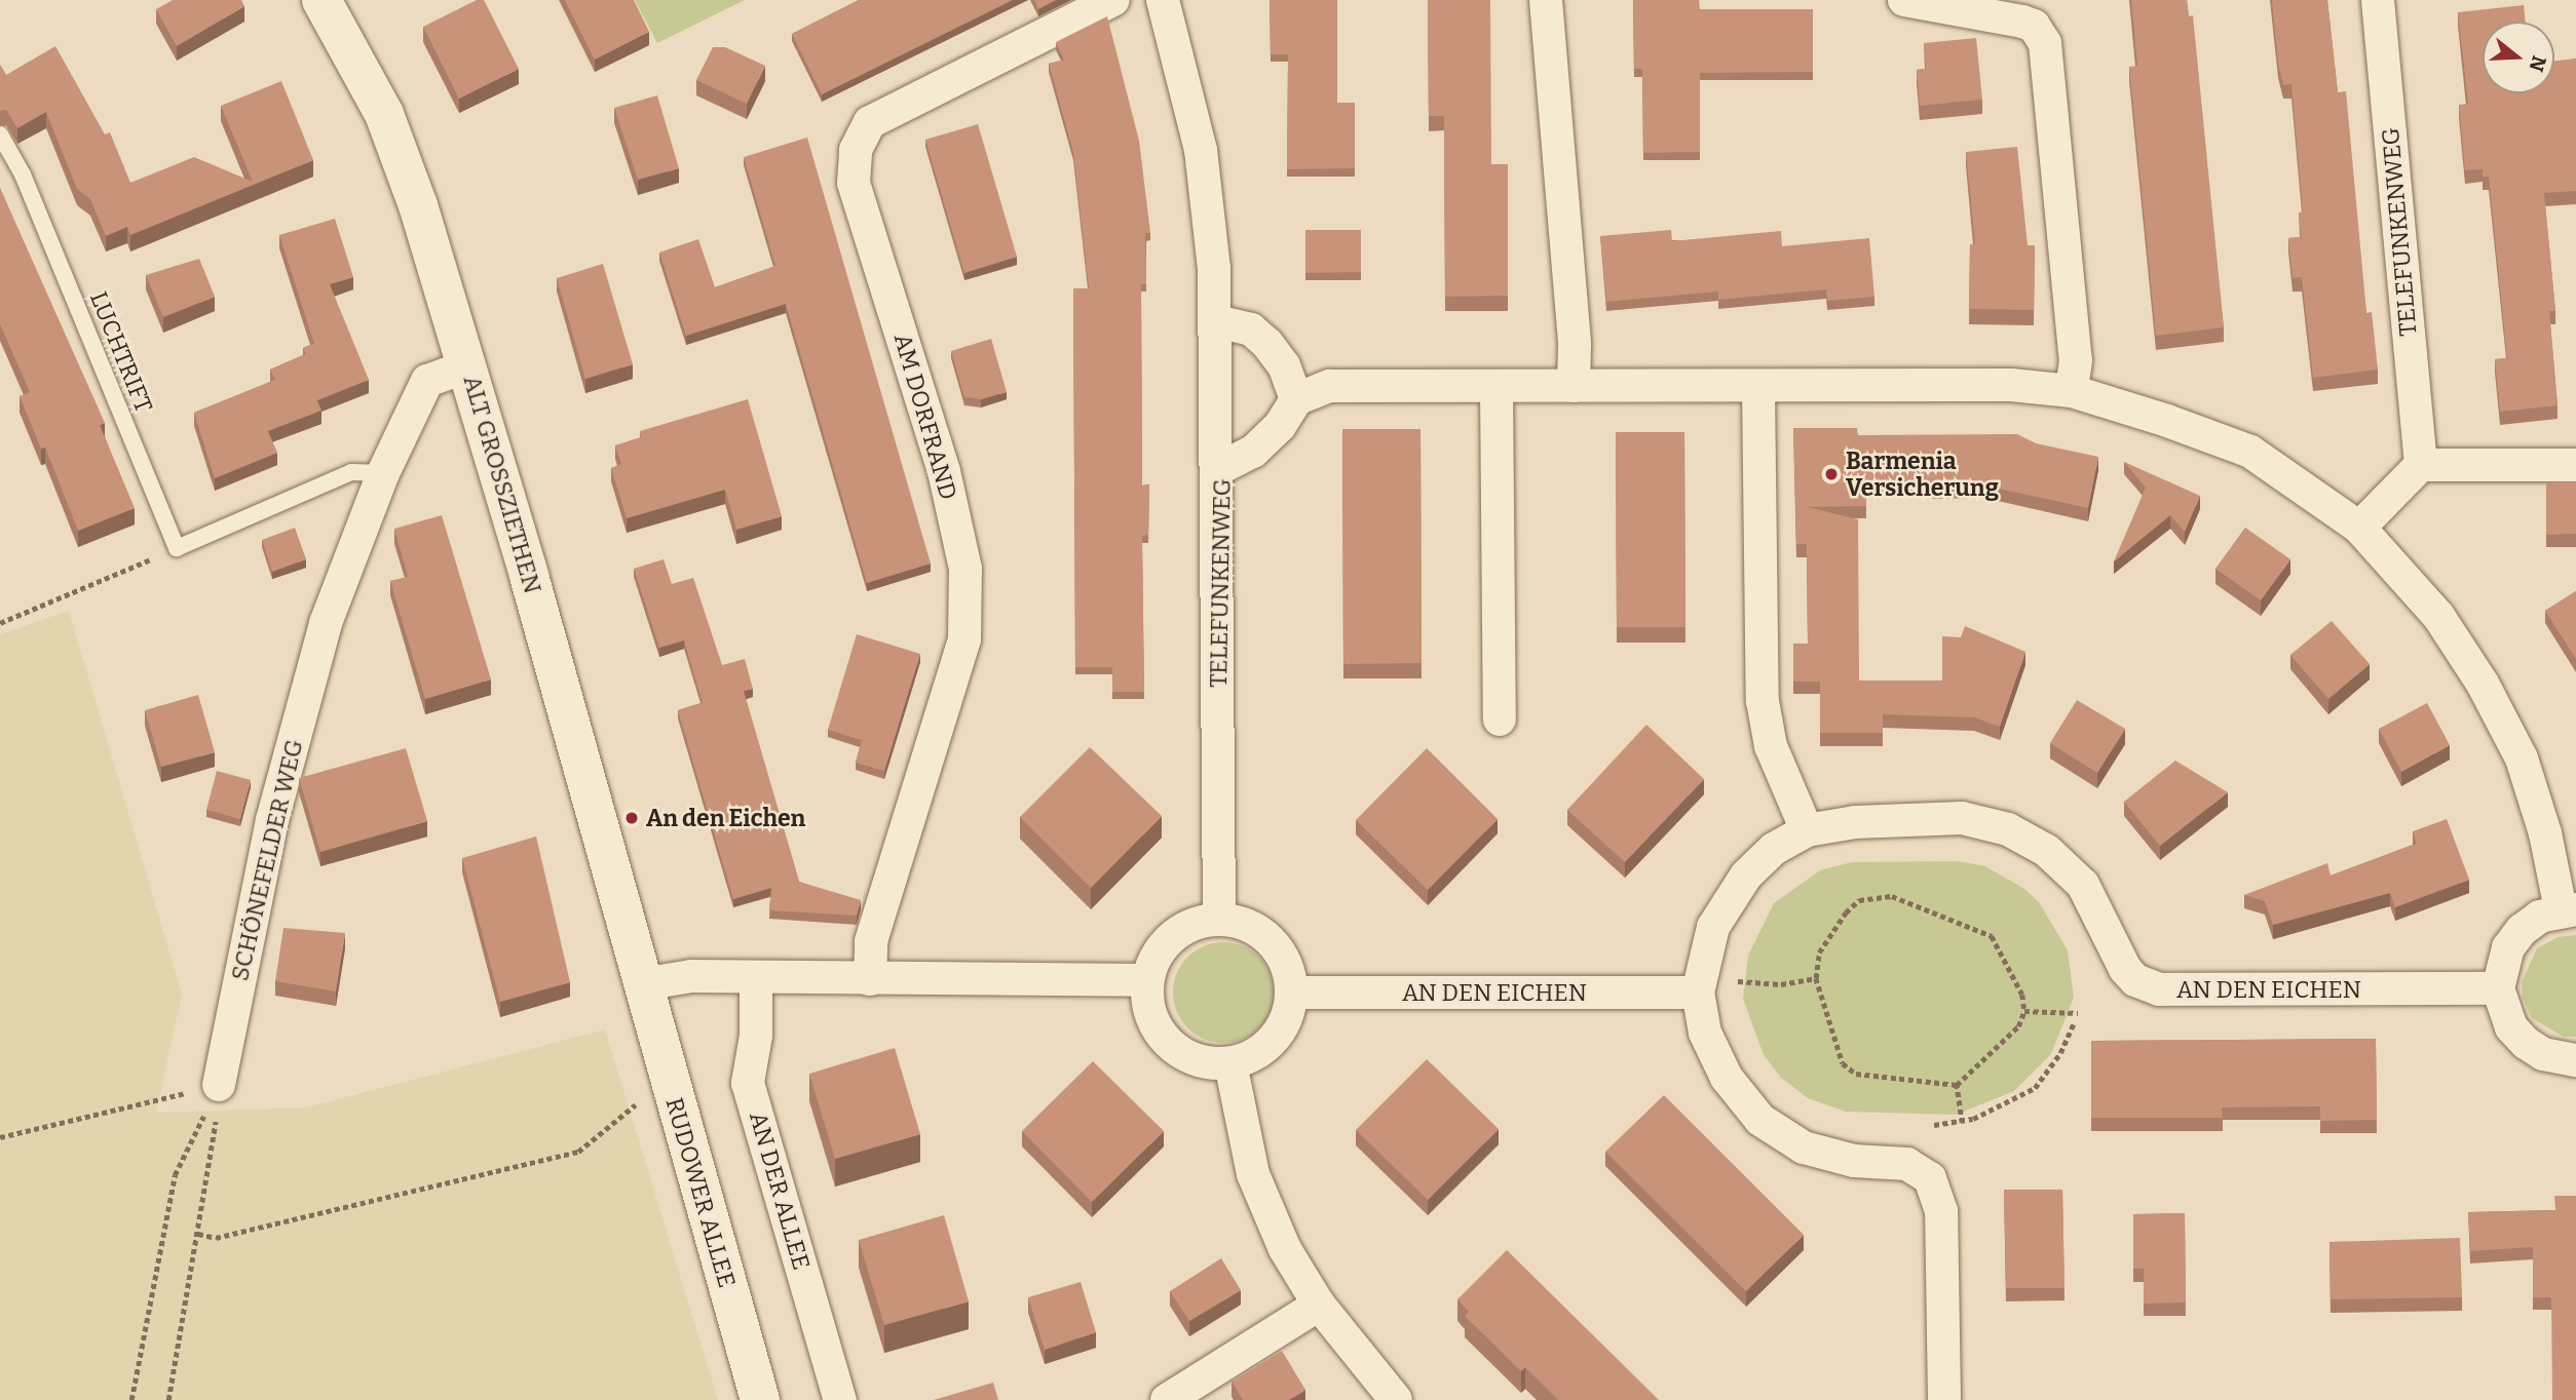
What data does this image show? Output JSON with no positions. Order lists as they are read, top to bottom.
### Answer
{
  "streets": {
    "street": [
      "TELEFUNKENWEG",
      "AM DORFRAND",
      "ALT GROSSZIETHEN",
      "SCHÖNEFELDER WEG",
      "AN DEN EICHEN",
      "AN DER ALLEE",
      "RUDOWER ALLEE"
    ],
    "lane": ["LUCHTRIFT"]
  },
  "crossings": [
    ["TELEFUNKENWEG", "AN DEN EICHEN"],
    ["ALT GROSSZIETHEN", "SCHÖNEFELDER WEG"],
    ["ALT GROSSZIETHEN", "RUDOWER ALLEE"]
  ],
  "places": ["Barmenia Versicherung", "An den Eichen"],
  "north": "right"
}
